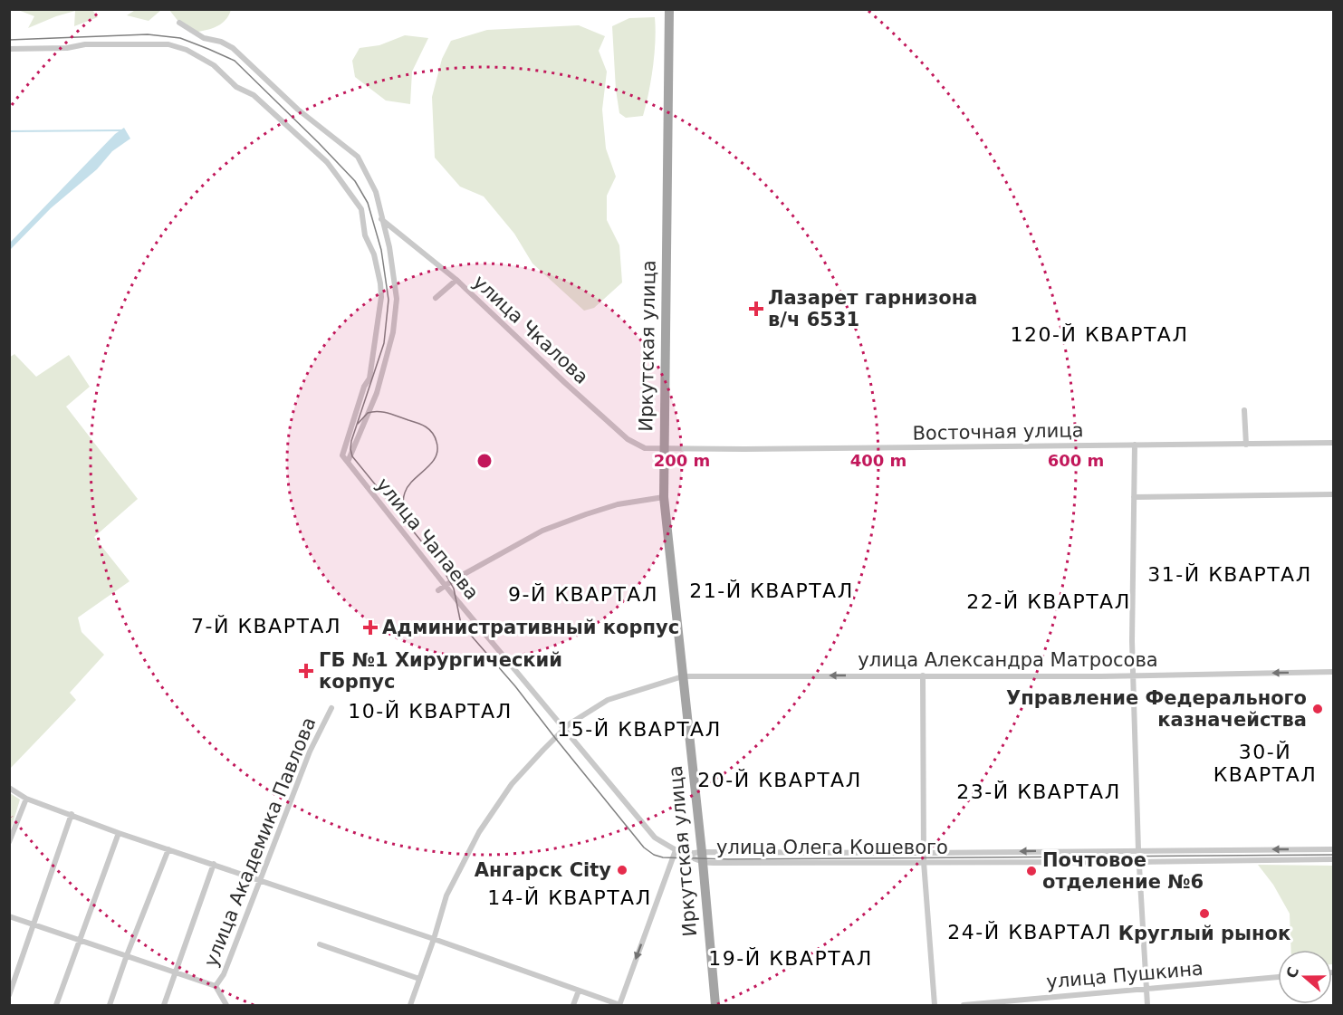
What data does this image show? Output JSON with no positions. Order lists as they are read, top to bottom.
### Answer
{
  "streets": {
    "main road": ["Иркутская улица"],
    "street": [
      "улица Чкалова",
      "Восточная улица",
      "улица Чапаева",
      "улица Александра Матросова",
      "улица Академика Павлова",
      "улица Олега Кошевого",
      "улица Пушкина"
    ]
  },
  "crossings": [
    ["улица Чкалова", "Иркутская улица"],
    ["улица Чкалова", "Восточная улица"],
    ["Иркутская улица", "Восточная улица"],
    ["Иркутская улица", "улица Александра Матросова"],
    ["Иркутская улица", "улица Олега Кошевого"],
    ["улица Чапаева", "улица Александра Матросова"],
    ["улица Чапаева", "улица Олега Кошевого"]
  ],
  "one_way": ["улица Александра Матросова"],
  "districts": [
    "120-Й КВАРТАЛ",
    "31-Й КВАРТАЛ",
    "21-Й КВАРТАЛ",
    "9-Й КВАРТАЛ",
    "22-Й КВАРТАЛ",
    "7-Й КВАРТАЛ",
    "10-Й КВАРТАЛ",
    "15-Й КВАРТАЛ",
    "30-Й КВАРТАЛ",
    "20-Й КВАРТАЛ",
    "23-Й КВАРТАЛ",
    "14-Й КВАРТАЛ",
    "24-Й КВАРТАЛ",
    "19-Й КВАРТАЛ"
  ],
  "places": {
    "health": ["Лазарет гарнизона в/ч 6531", "Административный корпус", "ГБ №1 Хирургический корпус"],
    "other": [
      "Управление Федерального казначейства",
      "Ангарск City",
      "Почтовое отделение №6",
      "Круглый рынок"
    ]
  },
  "north": "left",
  "rings": ["200 m", "400 m", "600 m"]
}
